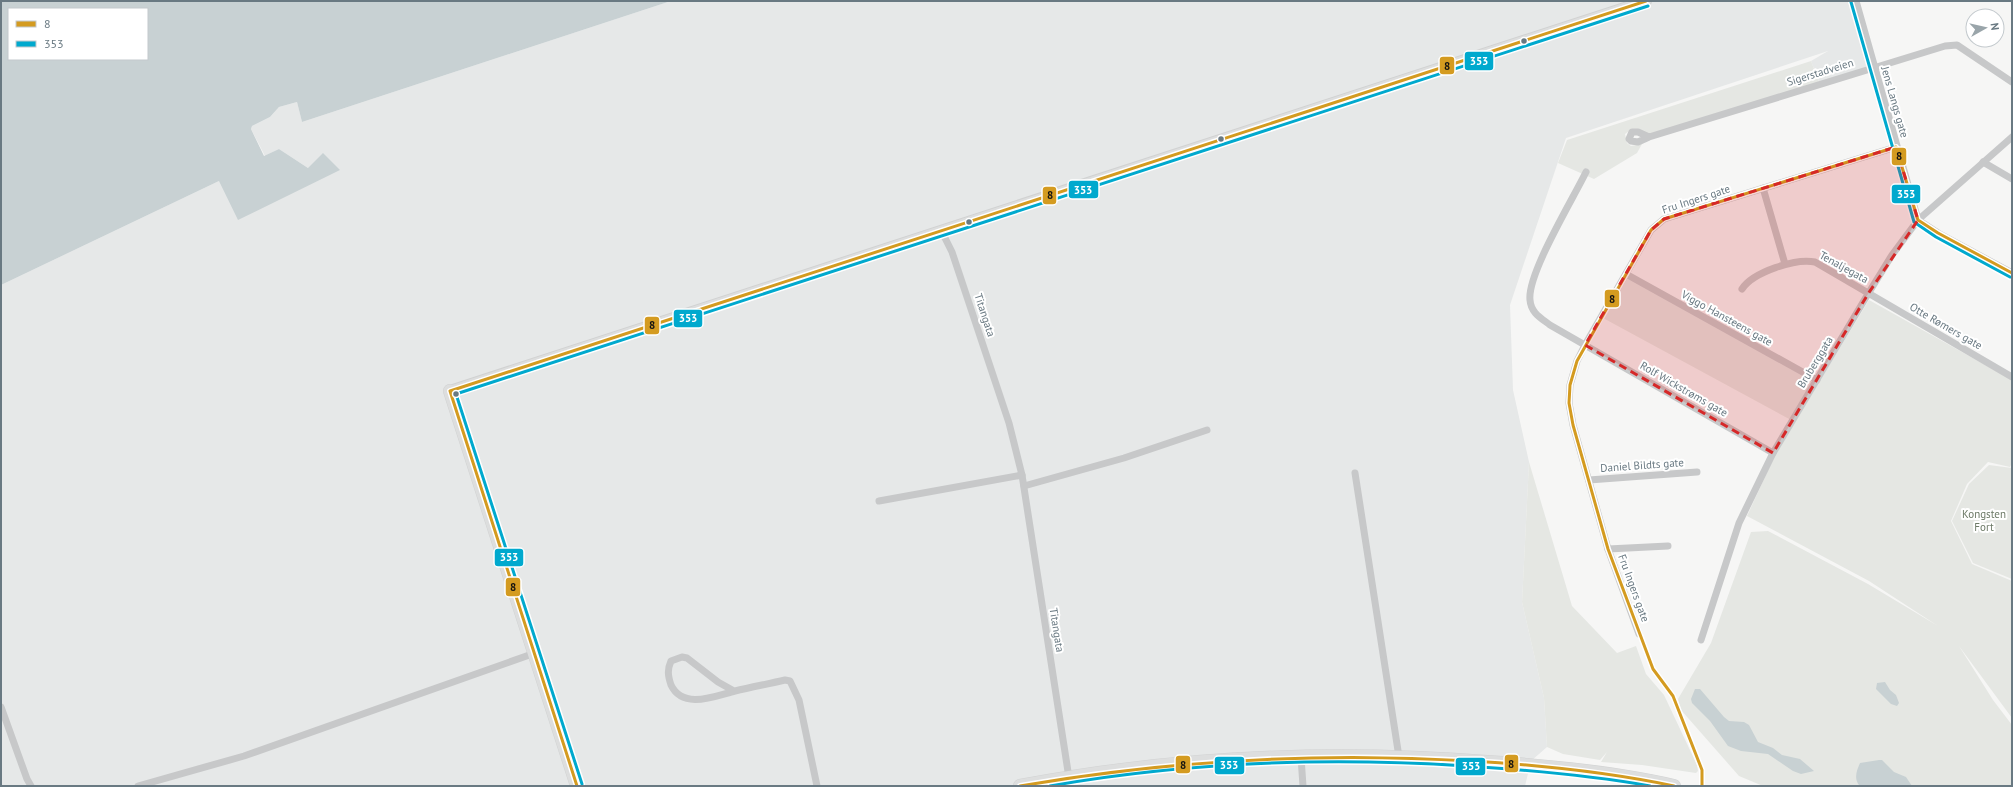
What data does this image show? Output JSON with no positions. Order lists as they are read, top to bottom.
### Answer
{
  "streets": {
    "street": [
      "Sigerstadveien",
      "Jens Langs gate",
      "Fru Ingers gate",
      "Tenaljegata",
      "Titangata",
      "Viggo Hansteens gate",
      "Otte Rømers gate",
      "Bruberggata",
      "Rolf Wickstrøms gate",
      "Daniel Bildts gate"
    ]
  },
  "crossings": [
    ["Sigerstadveien", "Jens Langs gate"],
    ["Jens Langs gate", "Fru Ingers gate"],
    ["Jens Langs gate", "Bruberggata"],
    ["Fru Ingers gate", "Viggo Hansteens gate"],
    ["Fru Ingers gate", "Rolf Wickstrøms gate"],
    ["Fru Ingers gate", "Daniel Bildts gate"],
    ["Tenaljegata", "Otte Rømers gate"],
    ["Tenaljegata", "Bruberggata"],
    ["Viggo Hansteens gate", "Bruberggata"],
    ["Otte Rømers gate", "Bruberggata"],
    ["Bruberggata", "Rolf Wickstrøms gate"]
  ],
  "parks": ["Kongsten Fort"],
  "lines": ["transit line 8", "transit line 353"],
  "legend": ["8", "353"],
  "north": "right"
}
